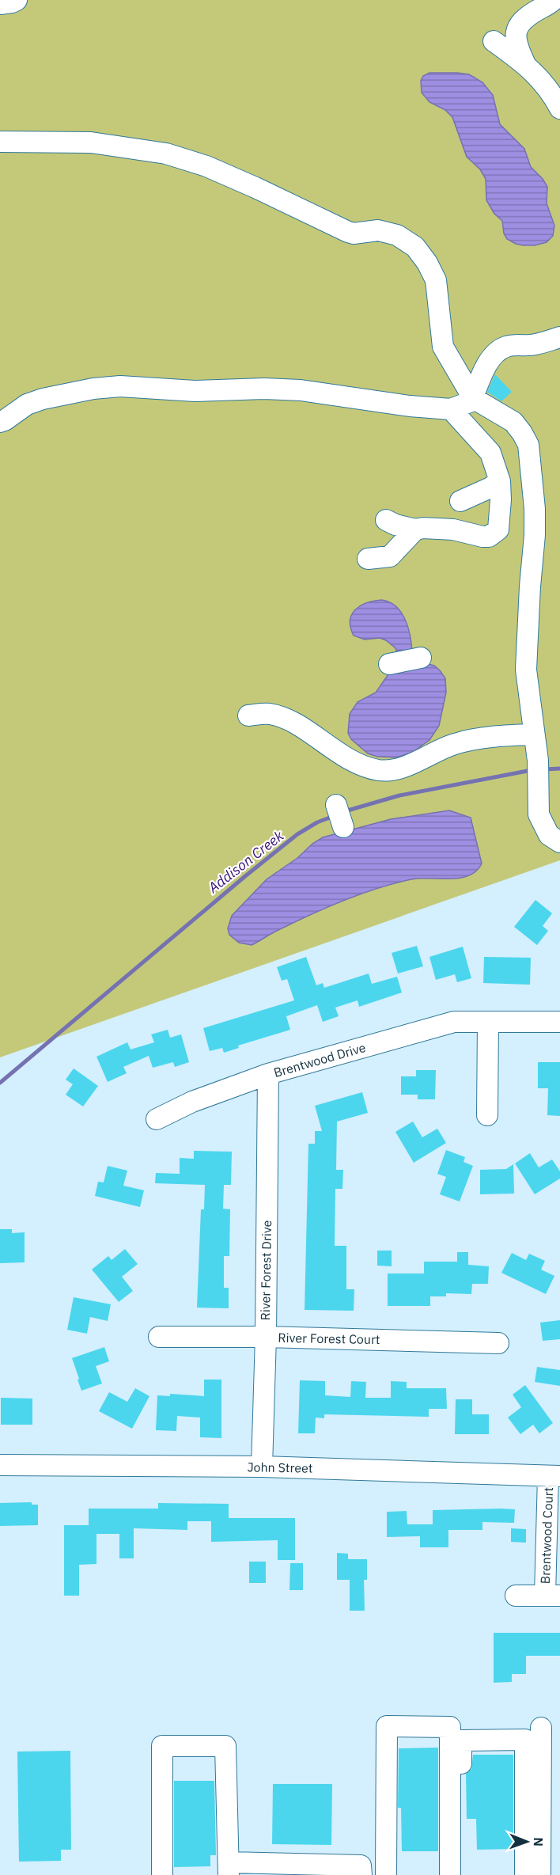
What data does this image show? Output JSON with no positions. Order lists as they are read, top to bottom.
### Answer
{
  "streets": {
    "street": [
      "Brentwood Drive",
      "River Forest Drive",
      "River Forest Court",
      "John Street",
      "Brentwood Court"
    ]
  },
  "crossings": [
    ["Brentwood Drive", "River Forest Drive"],
    ["River Forest Drive", "River Forest Court"],
    ["River Forest Drive", "John Street"],
    ["John Street", "Brentwood Court"]
  ],
  "water": ["Addison Creek"],
  "north": "right"
}
